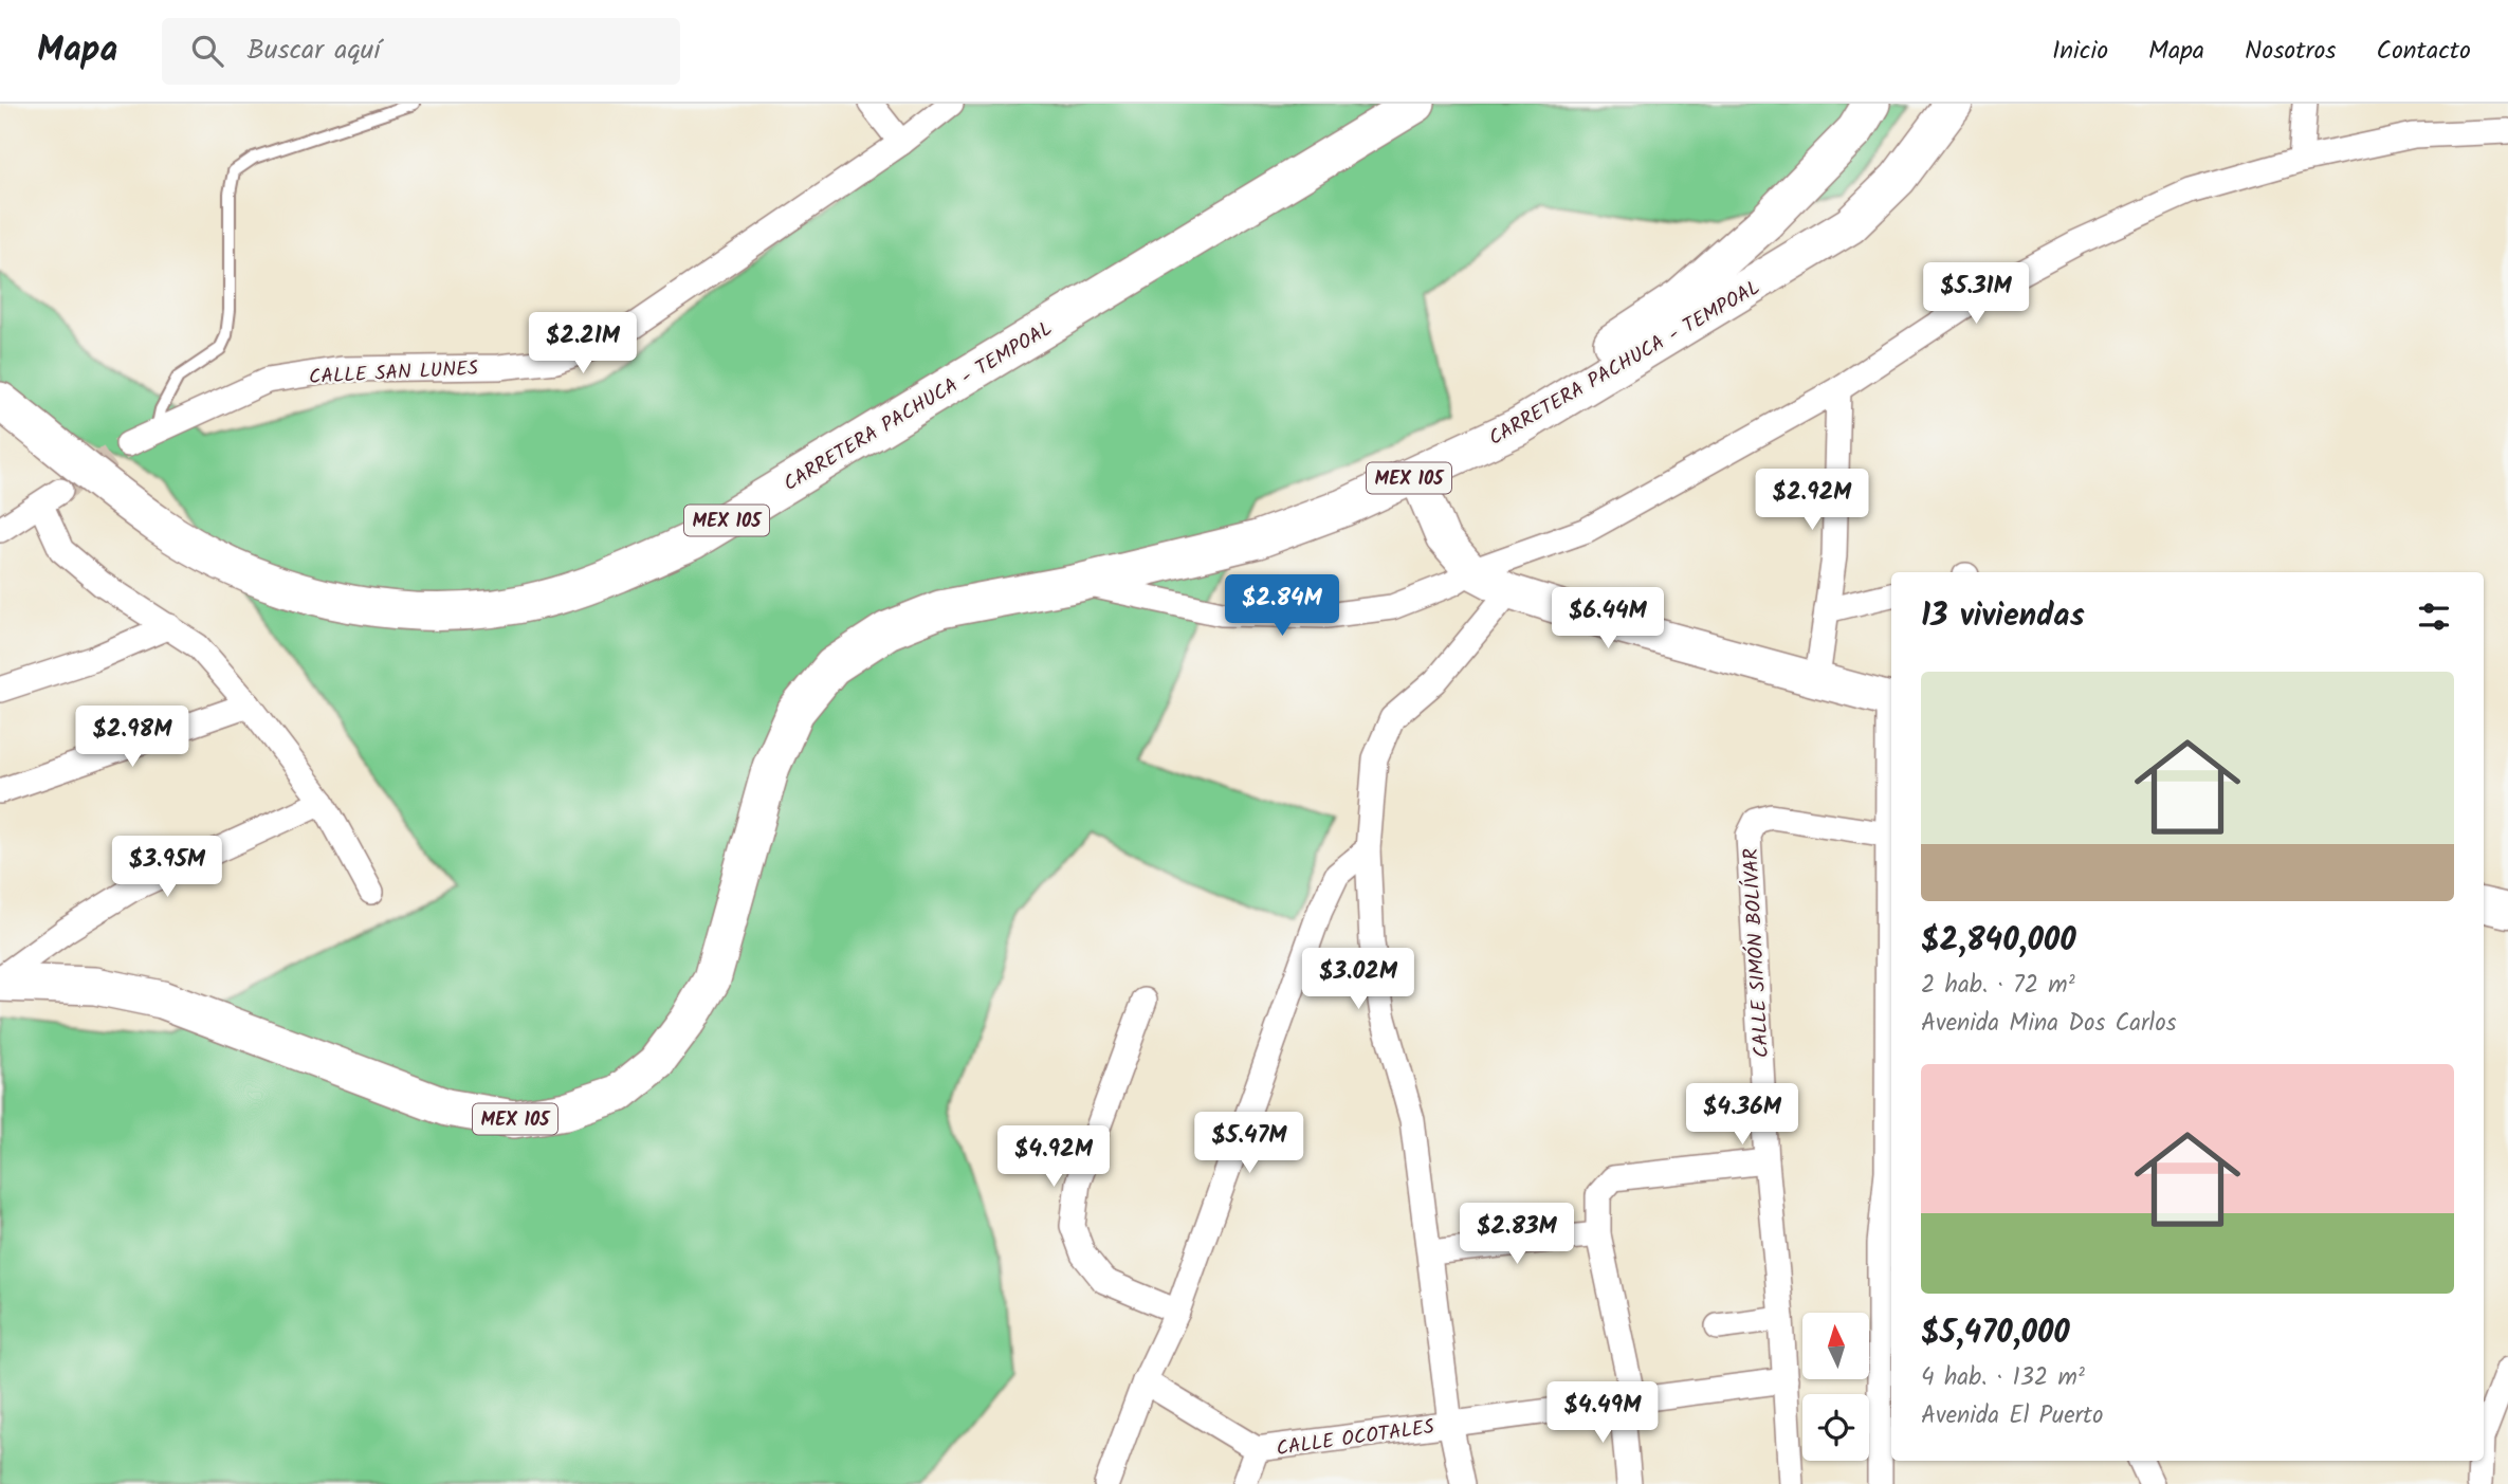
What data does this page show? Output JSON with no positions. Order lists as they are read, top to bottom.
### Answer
{
  "streets": {
    "main road": ["CARRETERA PACHUCA - TEMPOAL", "MEX 105"],
    "street": ["CALLE SAN LUNES", "CALLE SIMÓN BOLÍVAR", "CALLE OCOTALES"]
  },
  "crossings": [
    ["CALLE SIMÓN BOLÍVAR", "CALLE OCOTALES"]
  ],
  "north": "top",
  "page": {
    "header": "Mapa",
    "search": "Buscar aquí",
    "nav": [
      "Inicio",
      "Mapa",
      "Nosotros",
      "Contacto"
    ],
    "price": [
      "$5.31M",
      "$2.21M",
      "$2.92M",
      "$2.84M",
      "$6.44M",
      "$2.98M",
      "$3.95M",
      "$3.02M",
      "$4.36M",
      "$5.47M",
      "$4.92M",
      "$2.83M",
      "$4.49M"
    ],
    "heading": "13 viviendas",
    "list": [
      {
        "name": "$2,840,000",
        "note": "2 hab. · 72 m² · Avenida Mina Dos Carlos"
      },
      {
        "name": "$5,470,000",
        "note": "4 hab. · 132 m² · Avenida El Puerto"
      }
    ]
  }
}
